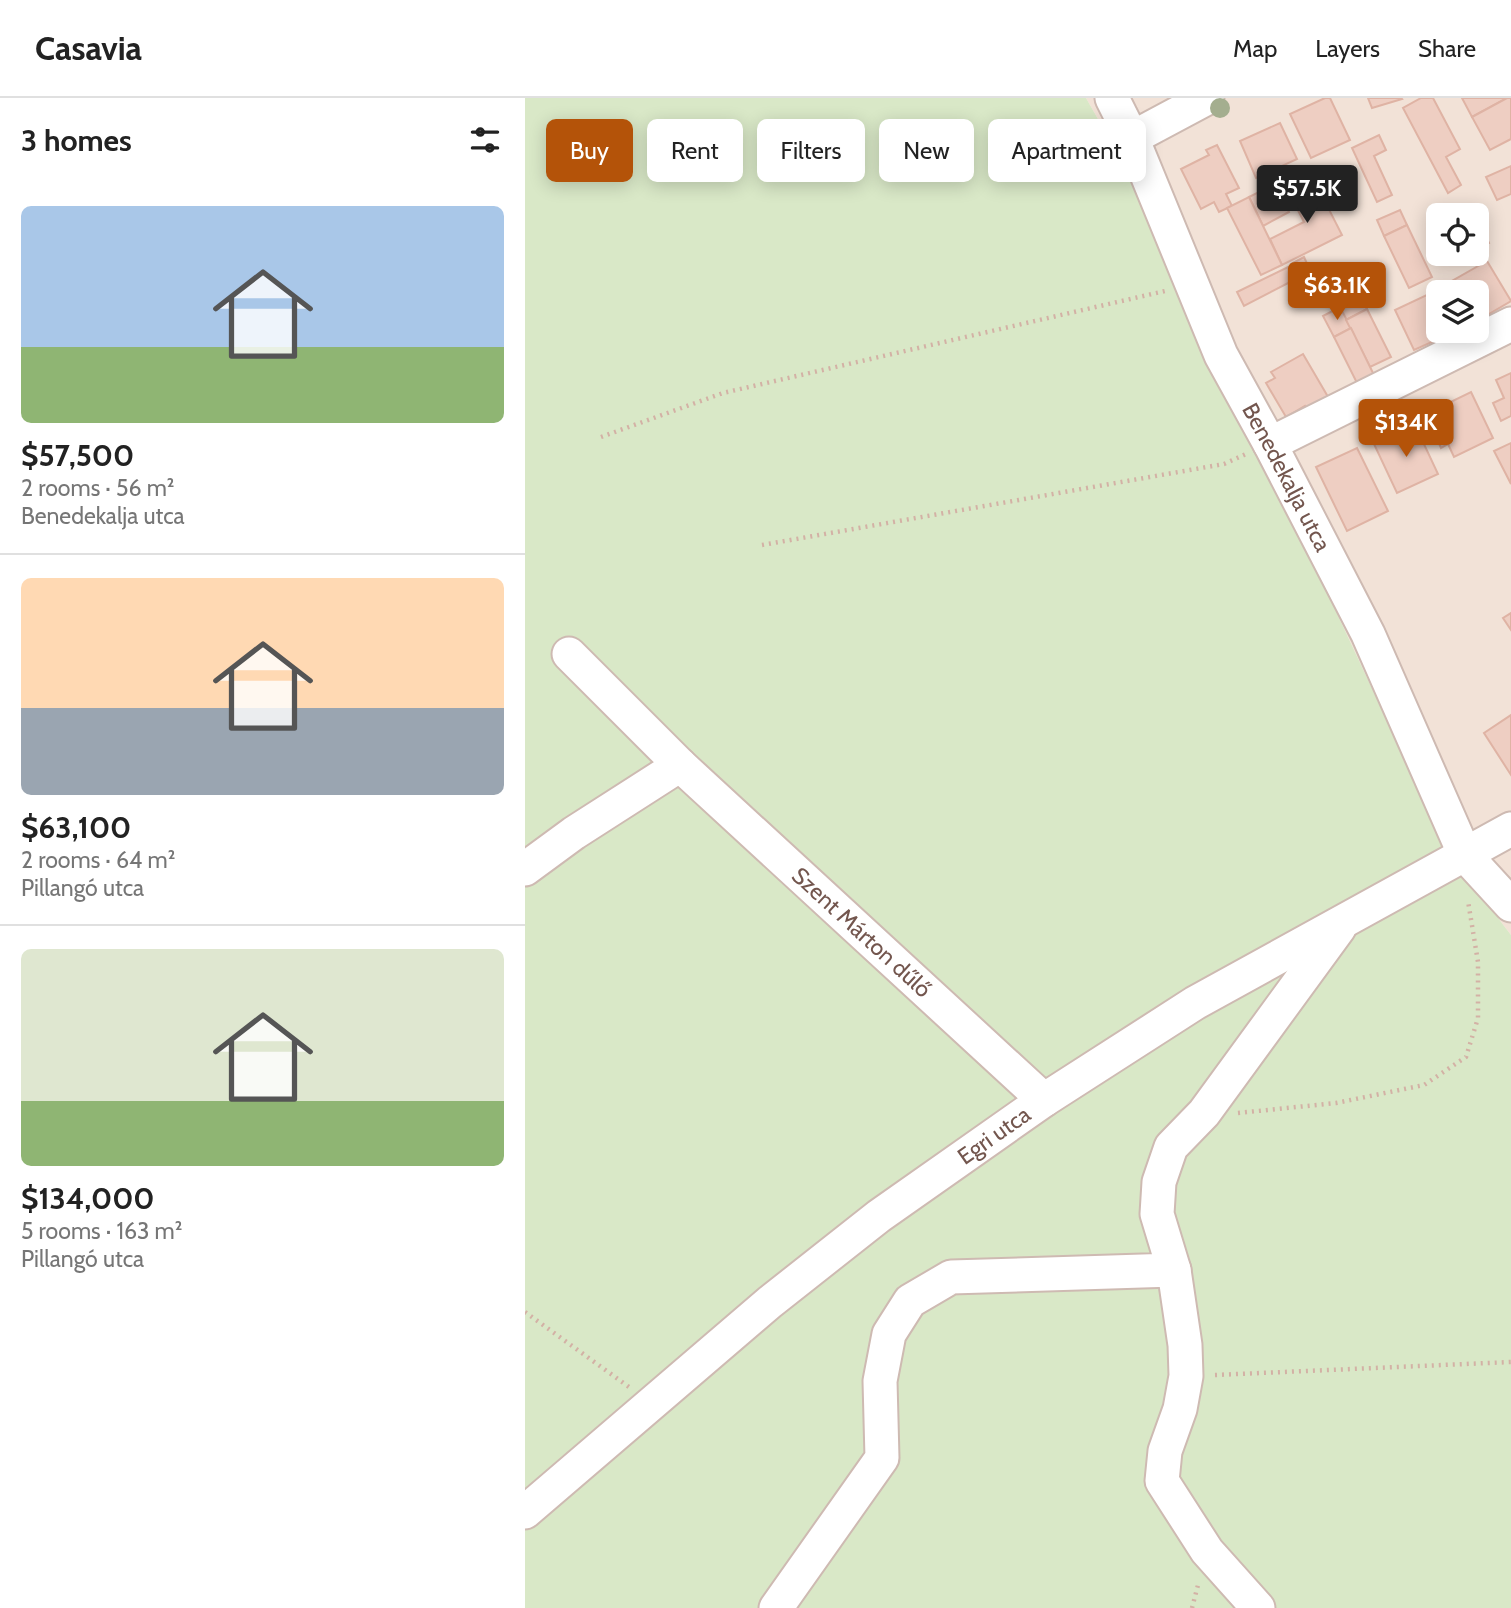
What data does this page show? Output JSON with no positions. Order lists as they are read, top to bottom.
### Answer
{
  "streets": {
    "street": ["Benedekalja utca", "Szent Márton dűlő", "Egri utca"]
  },
  "crossings": [
    ["Benedekalja utca", "Egri utca"],
    ["Szent Márton dűlő", "Egri utca"]
  ],
  "page": {
    "header": "Casavia",
    "nav": ["Map", "Layers", "Share"],
    "heading": "3 homes",
    "chip": [
      "Buy",
      "Rent",
      "Filters",
      "New",
      "Apartment"
    ],
    "price": ["$57.5K", "$63.1K", "$134K"],
    "list": [
      {
        "name": "$57,500",
        "note": "2 rooms · 56 m² · Benedekalja utca"
      },
      {
        "name": "$63,100",
        "note": "2 rooms · 64 m² · Pillangó utca"
      },
      {
        "name": "$134,000",
        "note": "5 rooms · 163 m² · Pillangó utca"
      }
    ]
  }
}
